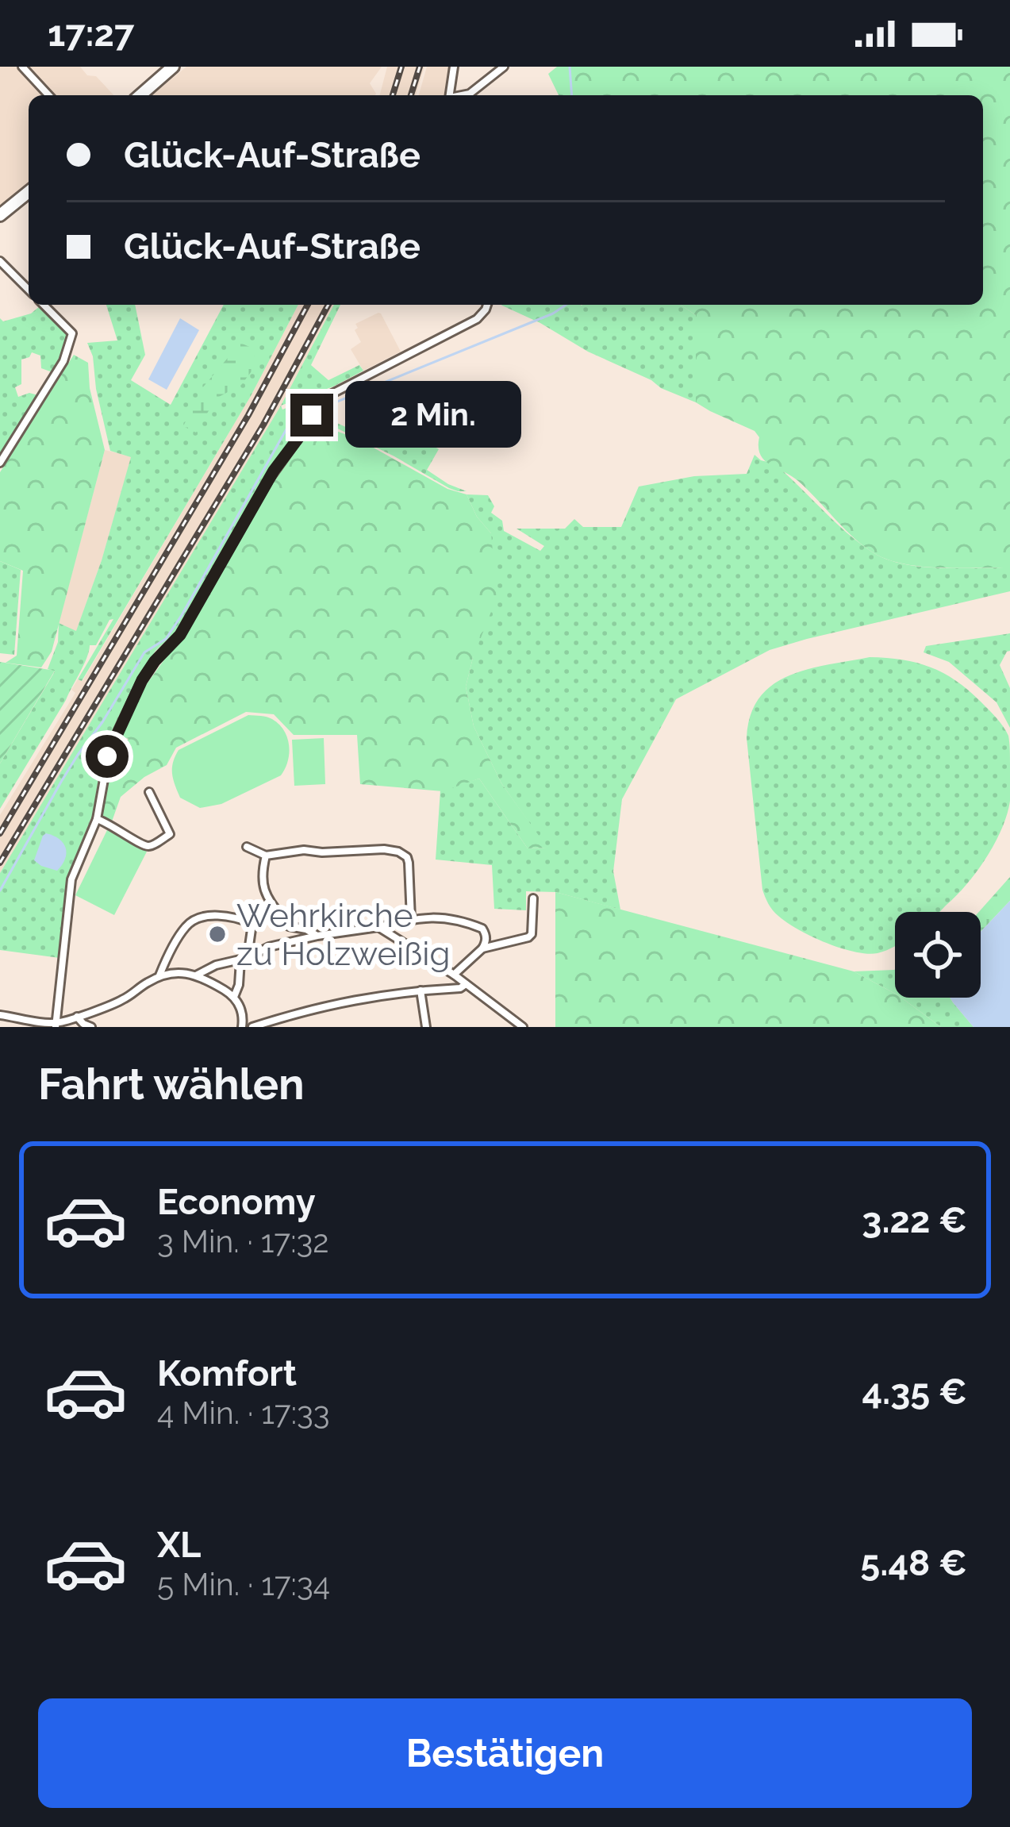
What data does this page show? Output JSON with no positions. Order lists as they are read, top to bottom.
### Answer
{
  "places": ["Wehrkirche zu Holzweißig"],
  "page": {
    "status": "17:27",
    "banner": ["Glück-Auf-Straße", "Glück-Auf-Straße"],
    "bubble": "2 Min.",
    "heading": "Fahrt wählen",
    "list": [
      {
        "name": "Economy",
        "note": "3 Min. · 17:32",
        "value": "3.22 €"
      },
      {
        "name": "Komfort",
        "note": "4 Min. · 17:33",
        "value": "4.35 €"
      },
      {
        "name": "XL",
        "note": "5 Min. · 17:34",
        "value": "5.48 €"
      }
    ],
    "buttons": "Bestätigen"
  }
}
